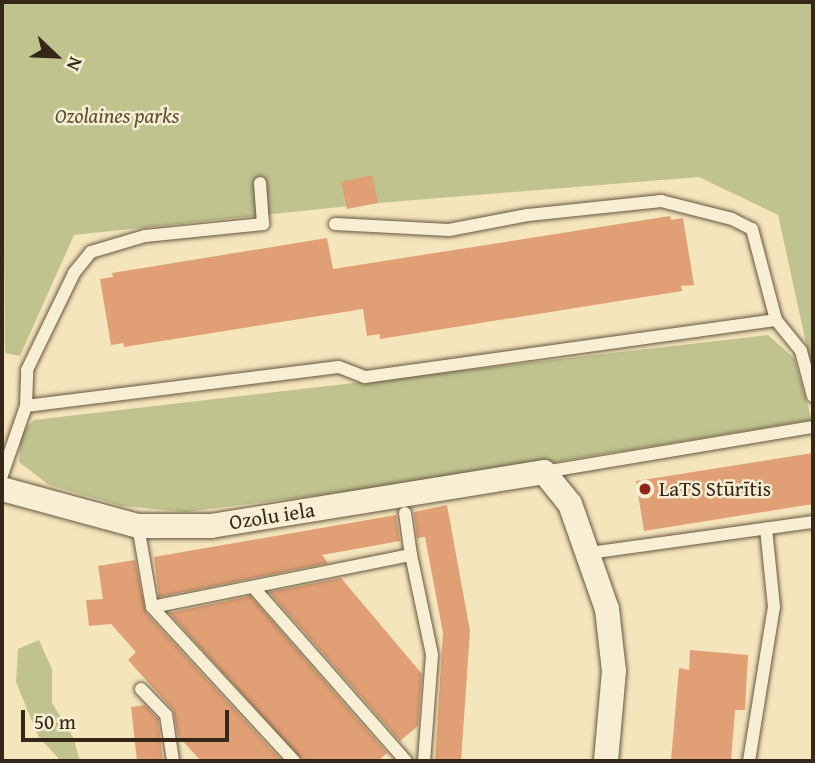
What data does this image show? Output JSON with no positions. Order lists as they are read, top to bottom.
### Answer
{
  "streets": {
    "street": ["Ozolu iela"]
  },
  "parks": ["Ozolaines parks"],
  "places": ["LaTS Stūrītis"],
  "scale_bar": "50 m",
  "north": "bottom right"
}
